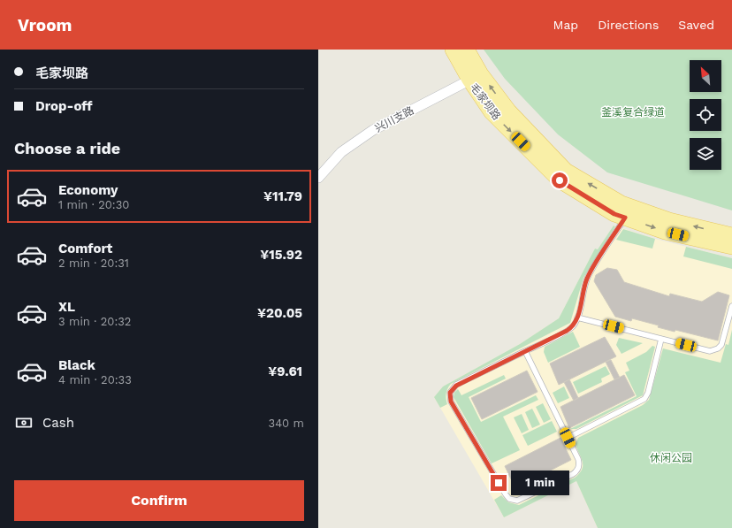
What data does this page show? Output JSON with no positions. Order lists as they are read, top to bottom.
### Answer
{
  "streets": {
    "main road": ["毛家坝路"],
    "street": ["兴川支路"]
  },
  "crossings": [
    ["毛家坝路", "兴川支路"]
  ],
  "parks": ["釜溪复合绿道", "休闲公园"],
  "north": "top left",
  "page": {
    "header": "Vroom",
    "nav": ["Map", "Directions", "Saved"],
    "banner": ["毛家坝路", "Drop-off"],
    "heading": "Choose a ride",
    "list": [
      {
        "name": "Economy",
        "note": "1 min · 20:30",
        "value": "¥11.79"
      },
      {
        "name": "Comfort",
        "note": "2 min · 20:31",
        "value": "¥15.92"
      },
      {
        "name": "XL",
        "note": "3 min · 20:32",
        "value": "¥20.05"
      },
      {
        "name": "Black",
        "note": "4 min · 20:33",
        "value": "¥9.61"
      }
    ],
    "pay": ["Cash", "340 m"],
    "bubble": "1 min",
    "buttons": "Confirm"
  }
}
